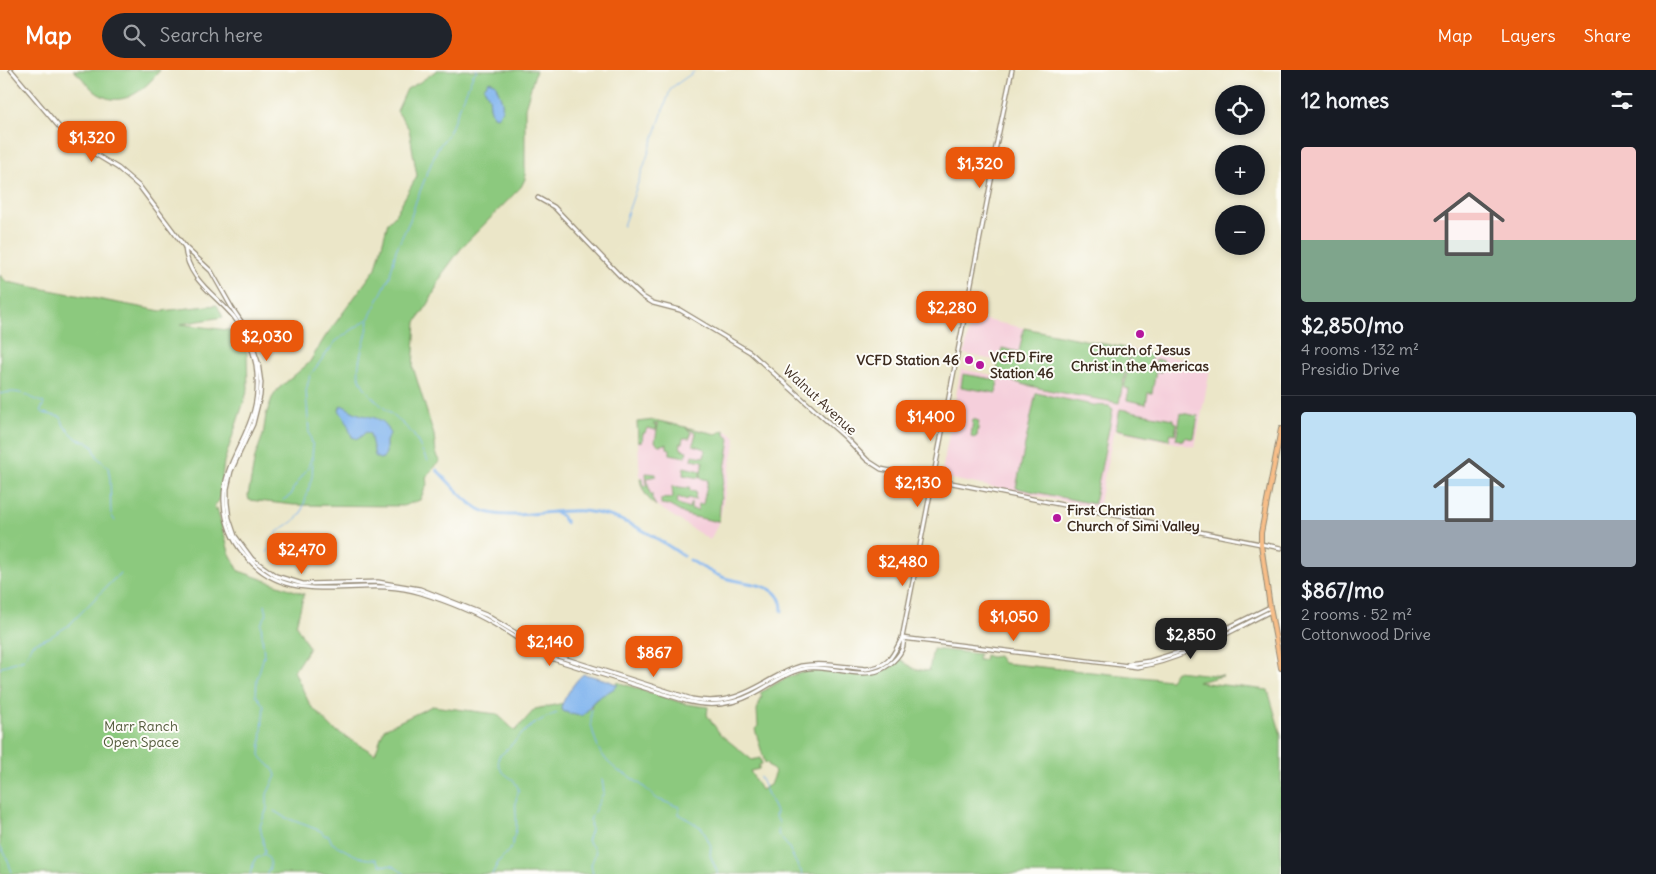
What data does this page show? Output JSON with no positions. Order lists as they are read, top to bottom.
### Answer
{
  "streets": {
    "street": ["Walnut Avenue"]
  },
  "parks": ["Marr Ranch Open Space"],
  "places": [
    "Church of Jesus Christ in the Americas",
    "VCFD Station 46",
    "VCFD Fire Station 46",
    "First Christian Church of Simi Valley"
  ],
  "page": {
    "header": "Map",
    "search": "Search here",
    "nav": ["Map", "Layers", "Share"],
    "heading": "12 homes",
    "map_buttons": ["+", "−"],
    "price": [
      "$1,320",
      "$1,320",
      "$2,280",
      "$2,030",
      "$1,400",
      "$2,130",
      "$2,470",
      "$2,480",
      "$1,050",
      "$2,850",
      "$2,140",
      "$867"
    ],
    "list": [
      {
        "name": "$2,850/mo",
        "note": "4 rooms · 132 m² · Presidio Drive"
      },
      {
        "name": "$867/mo",
        "note": "2 rooms · 52 m² · Cottonwood Drive"
      }
    ]
  }
}
